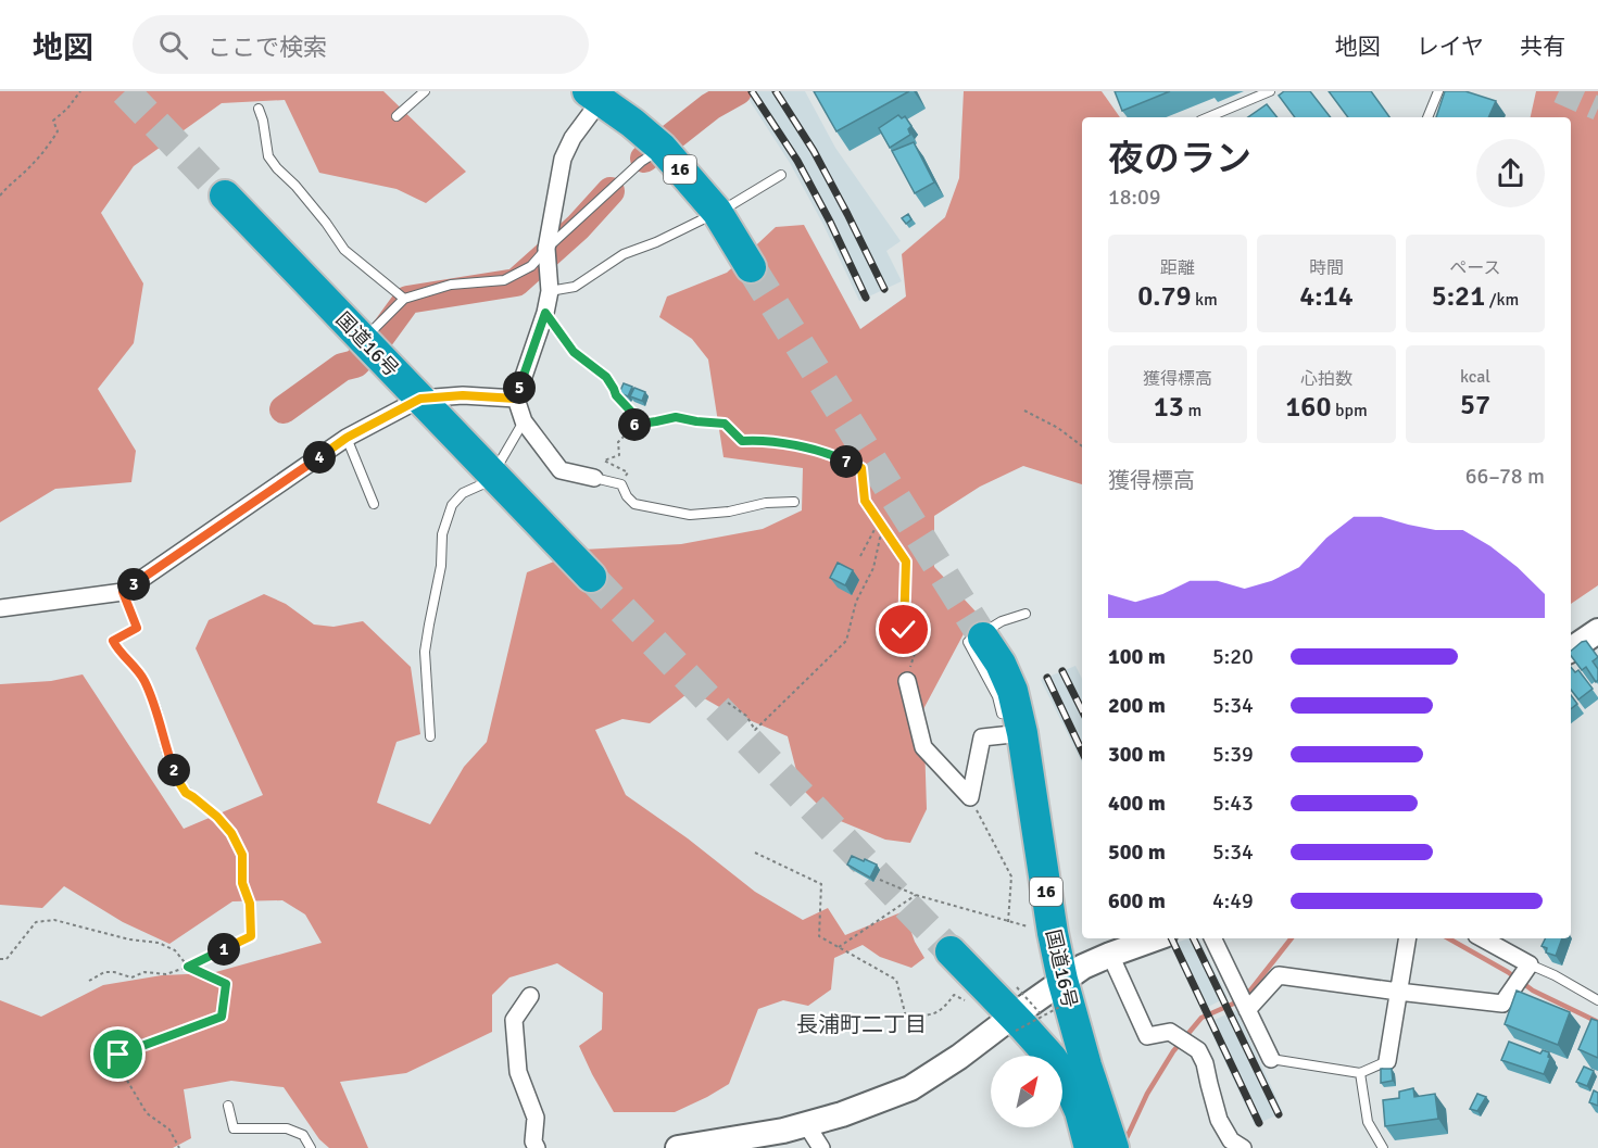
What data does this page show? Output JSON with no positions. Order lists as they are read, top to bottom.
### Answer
{
  "streets": {
    "highway": ["16", "国道16号"]
  },
  "districts": ["長浦町二丁目"],
  "north": "top right",
  "page": {
    "header": "地図",
    "search": "ここで検索",
    "nav": ["地図", "レイヤ", "共有"],
    "heading": ["夜のラン", "18:09"],
    "stats": [
      ["距離", "0.79 km"],
      ["時間", "4:14"],
      ["ペース", "5:21 /km"],
      ["獲得標高", "13 m"],
      ["心拍数", "160 bpm"],
      ["kcal", "57"]
    ],
    "pins": [
      "5",
      "6",
      "4",
      "7",
      "3",
      "2",
      "1"
    ],
    "chart": ["獲得標高", "66–78 m"],
    "list": [
      {
        "name": "100 m",
        "note": "5:20"
      },
      {
        "name": "200 m",
        "note": "5:34"
      },
      {
        "name": "300 m",
        "note": "5:39"
      },
      {
        "name": "400 m",
        "note": "5:43"
      },
      {
        "name": "500 m",
        "note": "5:34"
      },
      {
        "name": "600 m",
        "note": "4:49"
      }
    ]
  }
}
